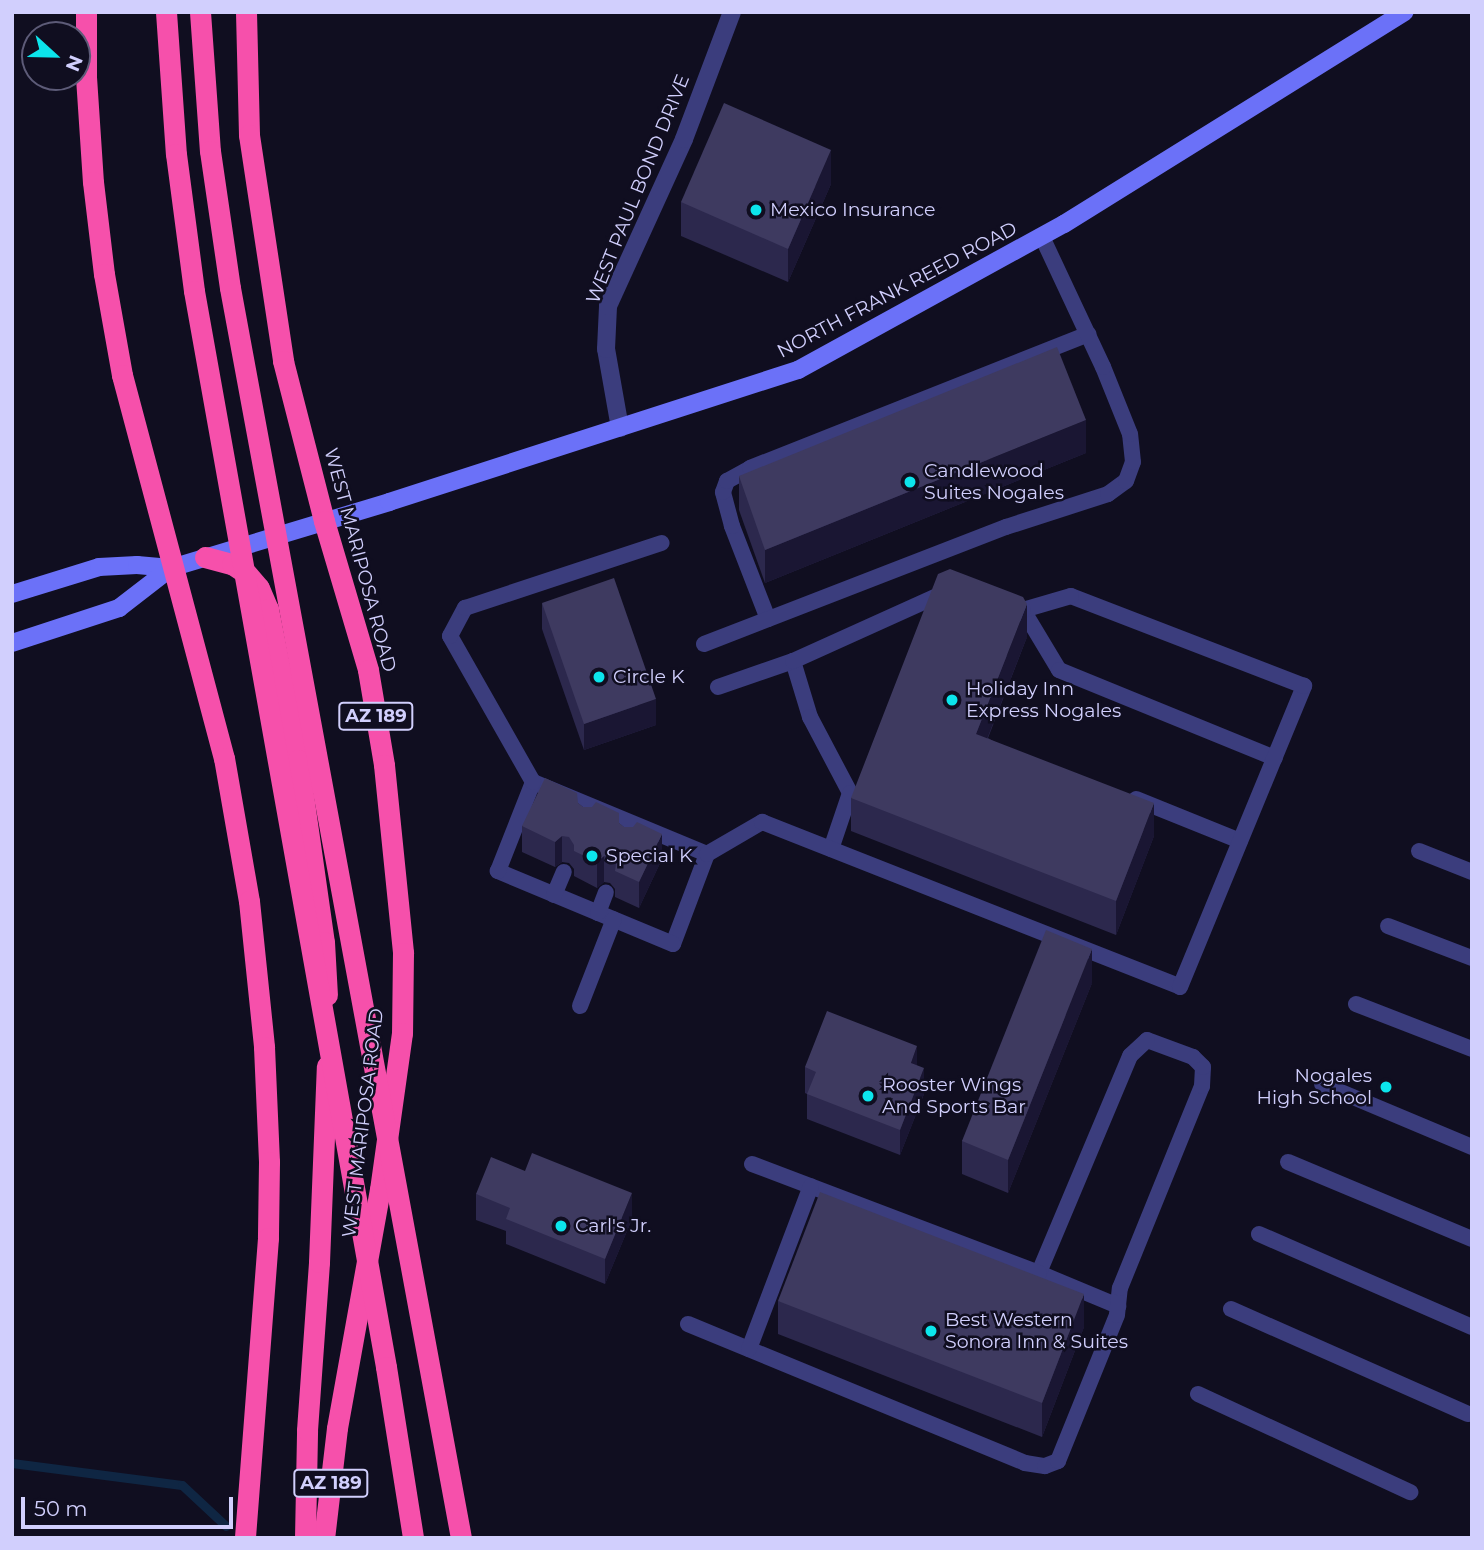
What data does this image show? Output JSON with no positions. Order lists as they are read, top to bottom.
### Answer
{
  "streets": {
    "highway": ["WEST MARIPOSA ROAD", "AZ 189"],
    "street": ["WEST PAUL BOND DRIVE", "NORTH FRANK REED ROAD"]
  },
  "crossings": [
    ["WEST PAUL BOND DRIVE", "NORTH FRANK REED ROAD"],
    ["NORTH FRANK REED ROAD", "WEST MARIPOSA ROAD"]
  ],
  "places": [
    "Mexico Insurance",
    "Candlewood Suites Nogales",
    "Circle K",
    "Holiday Inn Express Nogales",
    "Special K",
    "Nogales High School",
    "Rooster Wings And Sports Bar",
    "Carl's Jr.",
    "Best Western Sonora Inn & Suites"
  ],
  "scale_bar": "50 m",
  "north": "right"
}
